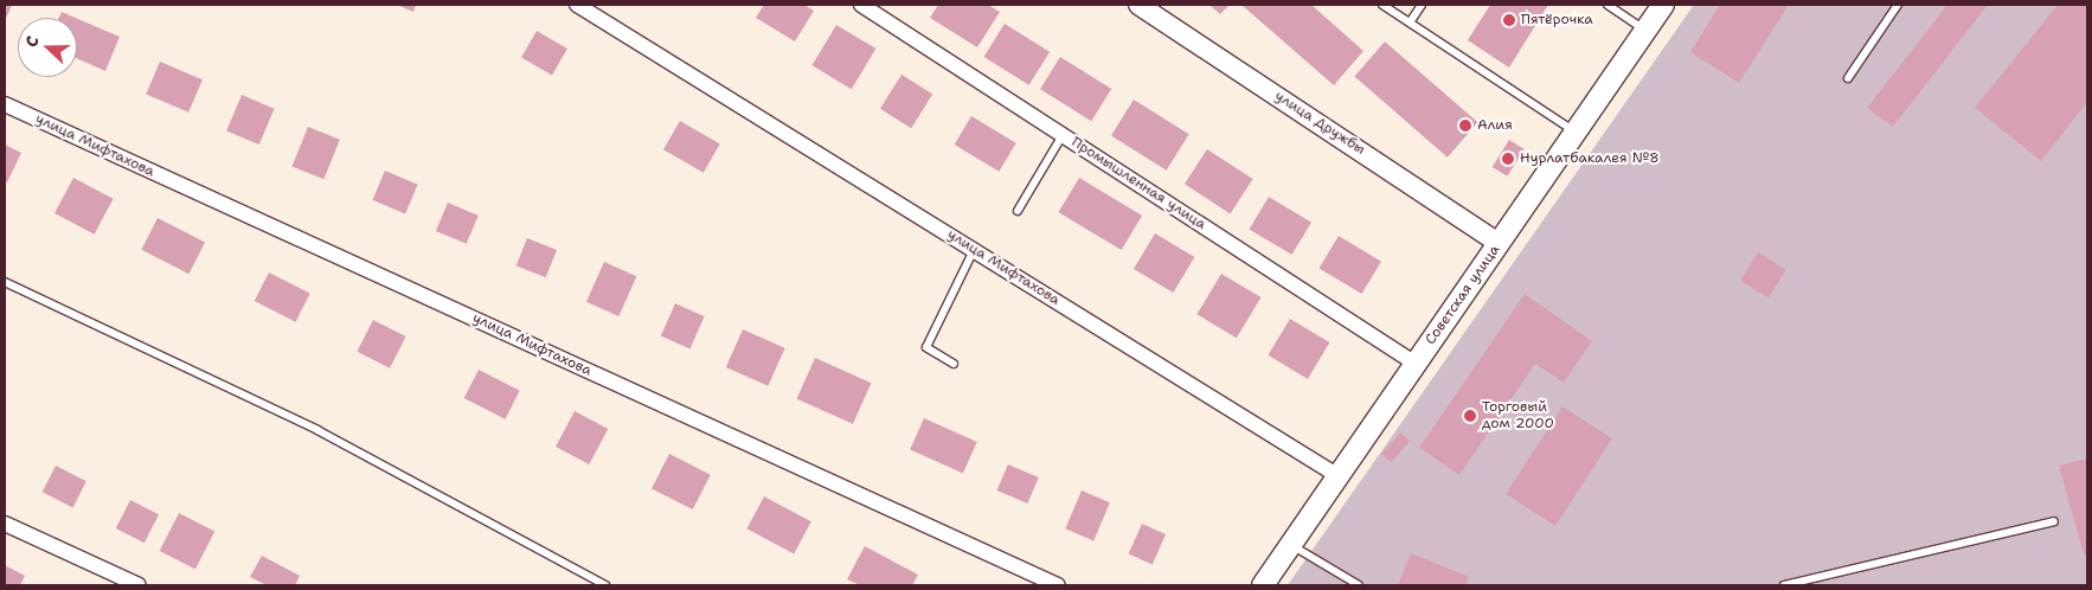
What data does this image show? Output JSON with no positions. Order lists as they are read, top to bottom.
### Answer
{
  "streets": {
    "main road": ["Советская улица"],
    "street": ["улица Дружбы", "улица Мифтахова", "Промышленная улица"]
  },
  "crossings": [
    ["улица Дружбы", "Советская улица"],
    ["улица Мифтахова", "Советская улица"],
    ["Промышленная улица", "Советская улица"]
  ],
  "places": [
    "Пятёрочка",
    "Алия",
    "Нурлатбакалея №8",
    "Торговый дом 2000"
  ],
  "north": "left"
}
